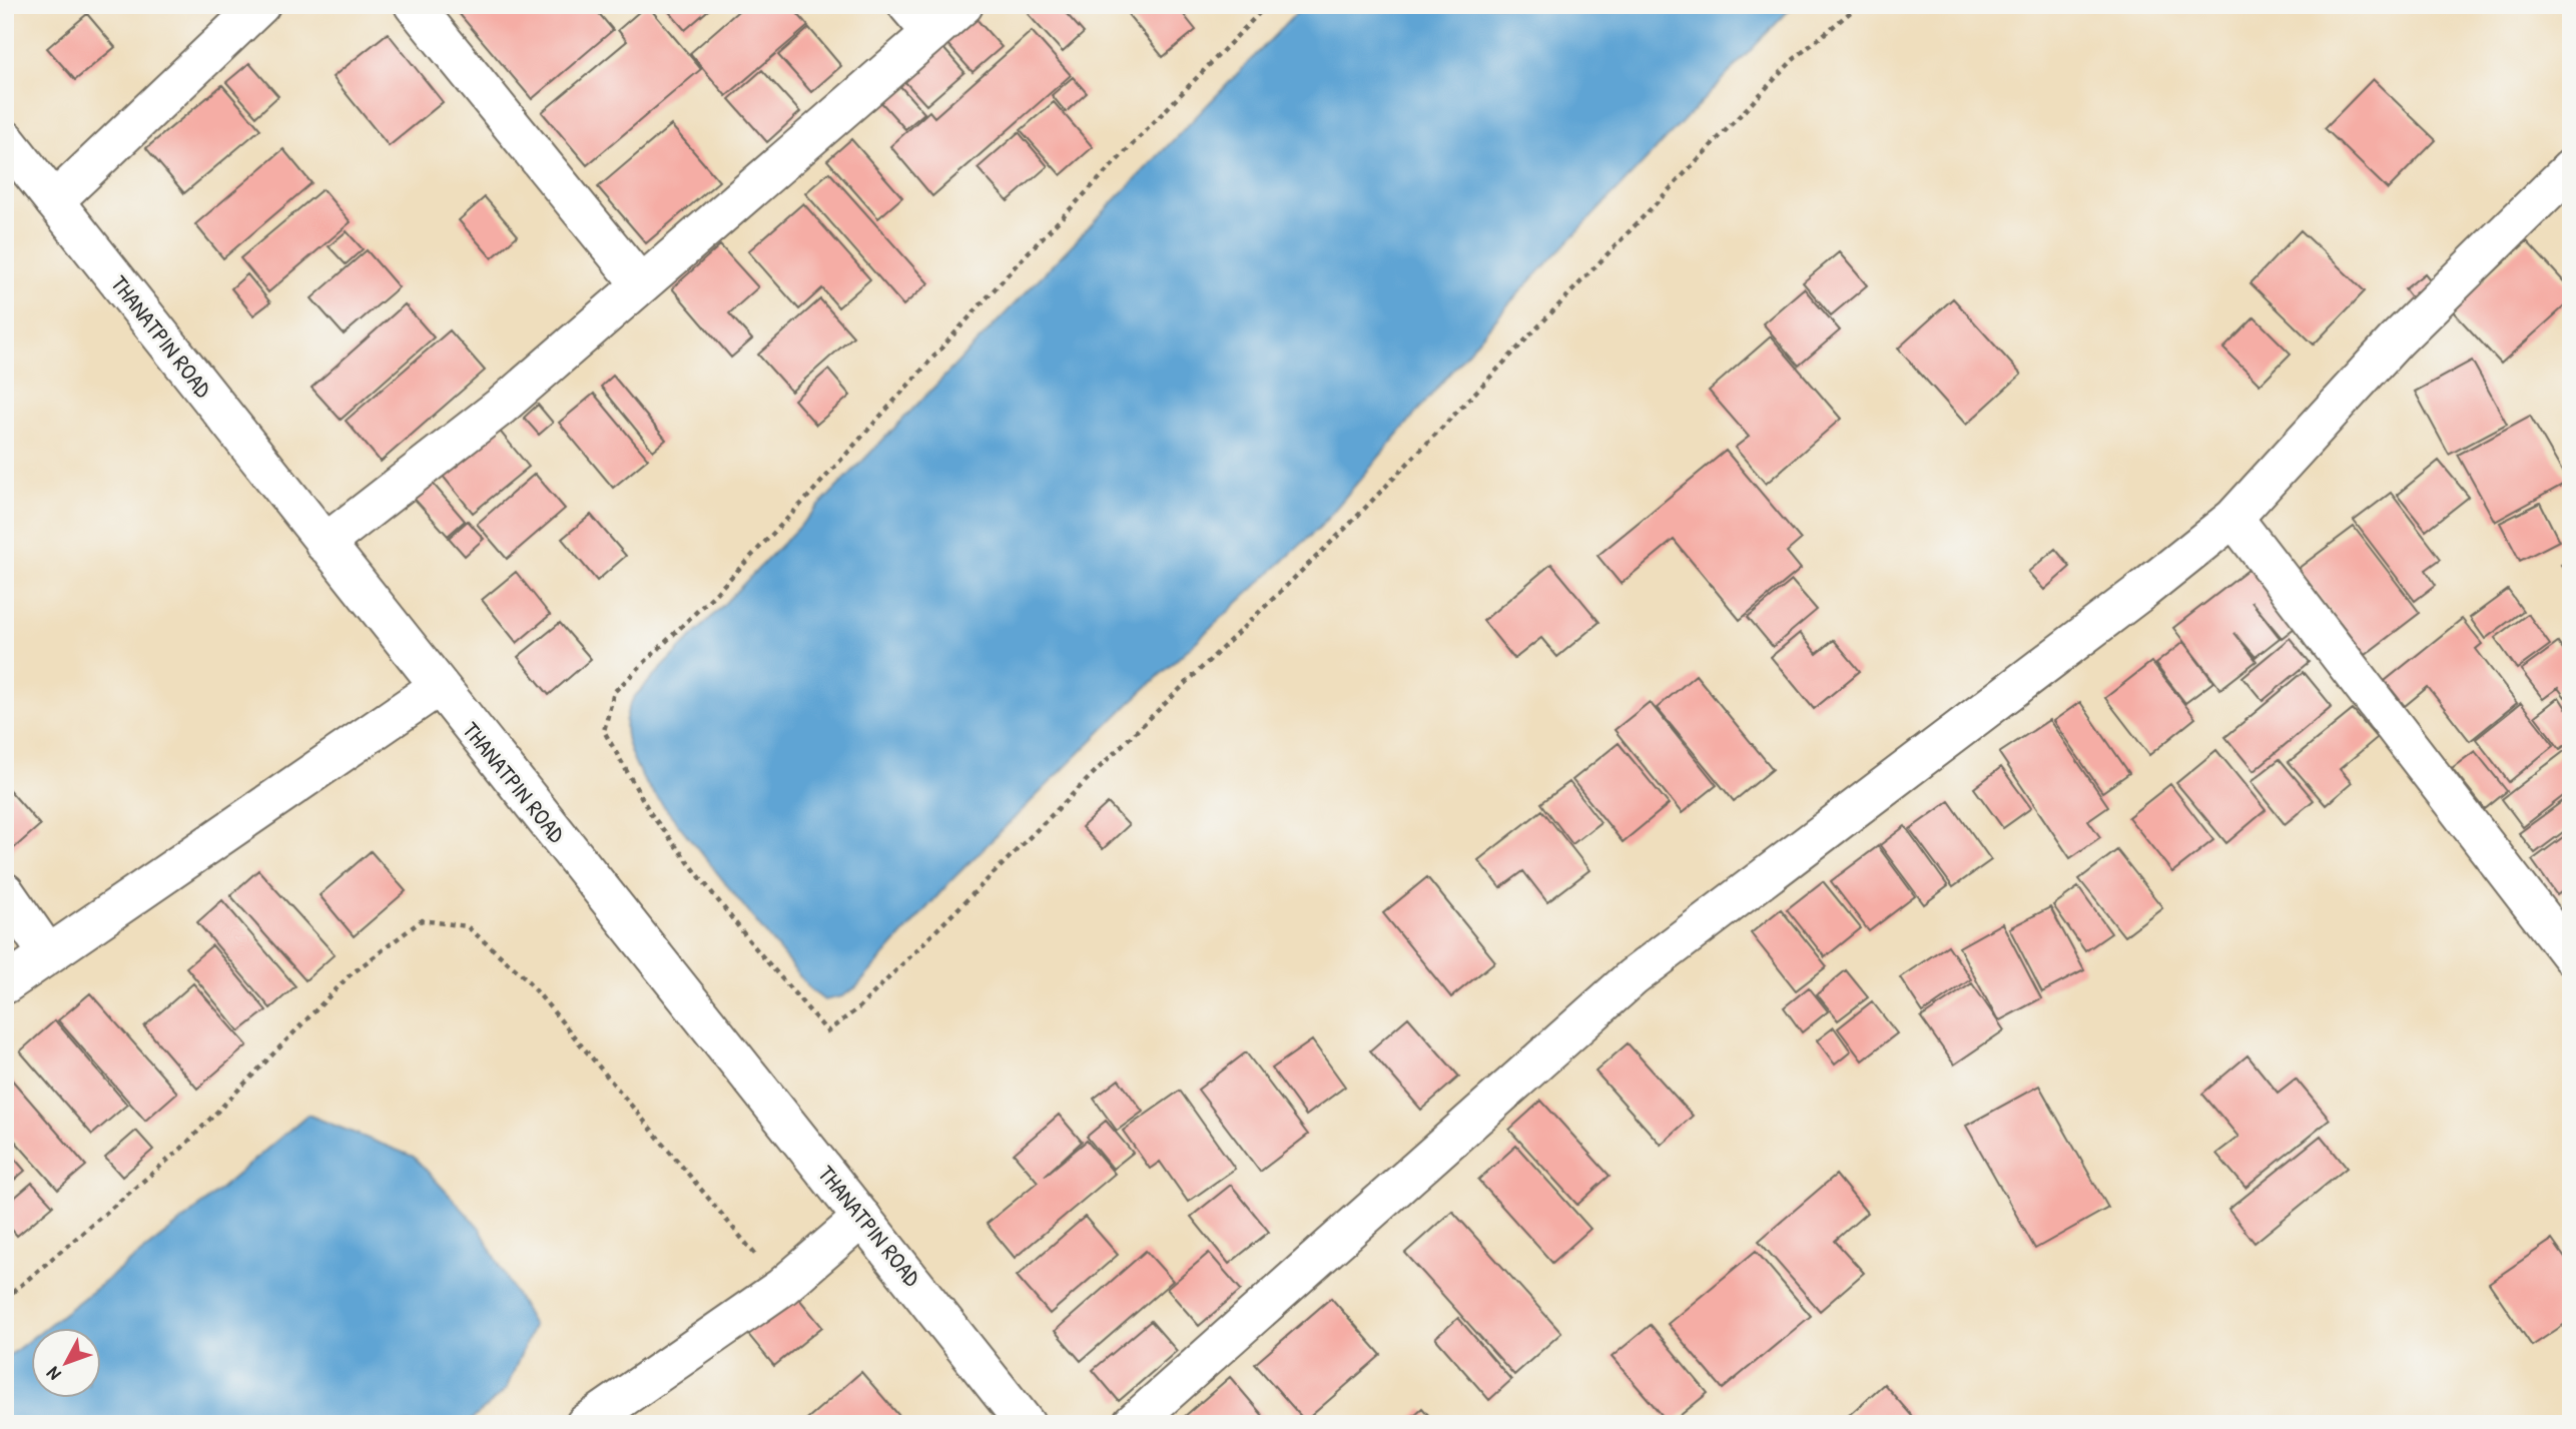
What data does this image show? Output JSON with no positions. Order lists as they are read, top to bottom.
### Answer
{
  "streets": {
    "street": ["THANATPIN ROAD"]
  },
  "north": "bottom left"
}
